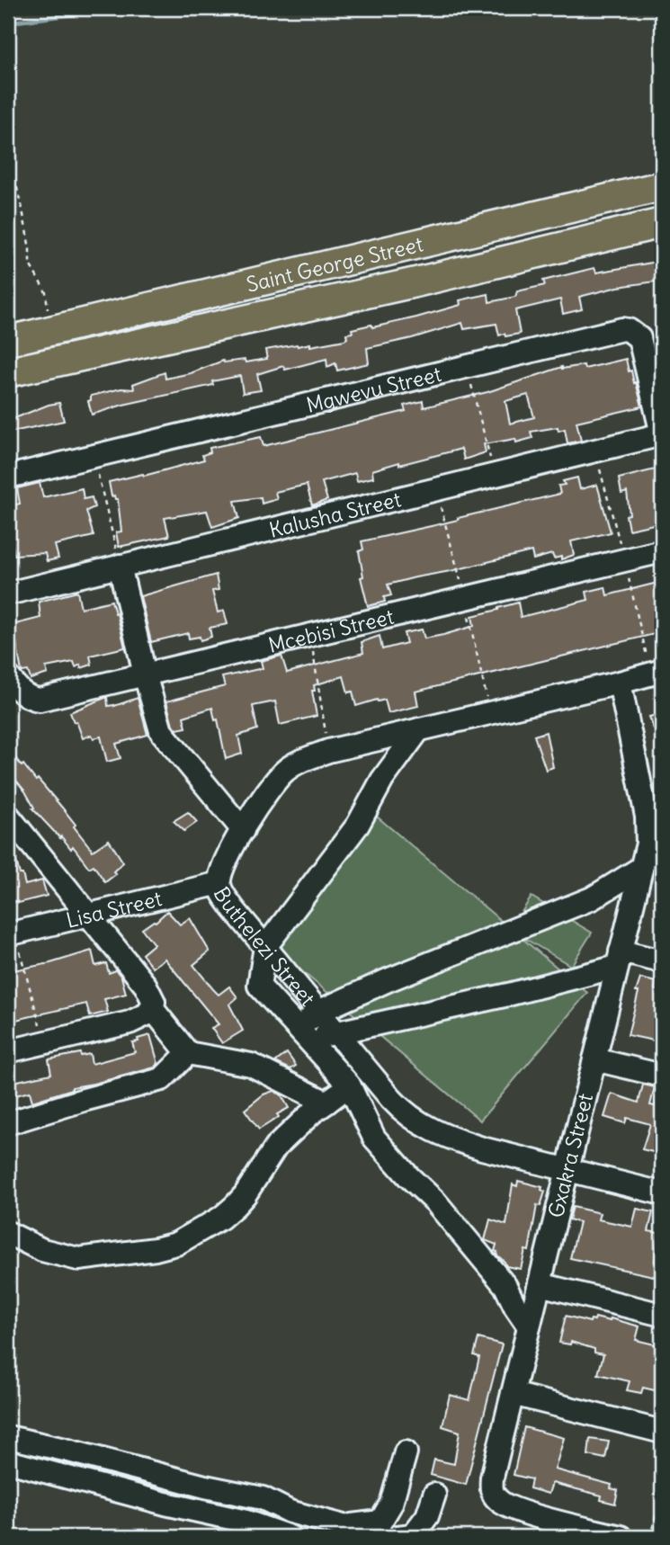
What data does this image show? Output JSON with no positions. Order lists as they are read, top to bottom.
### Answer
{
  "streets": {
    "main road": ["Saint George Street"],
    "street": [
      "Mgwevu Street",
      "Kalusha Street",
      "Mcebisi Street",
      "Lisa Street",
      "Buthelezi Street",
      "Gxakra Street"
    ]
  },
  "crossings": [
    ["Mgwevu Street", "Kalusha Street"],
    ["Lisa Street", "Buthelezi Street"],
    ["Buthelezi Street", "Gxakra Street"]
  ]
}
